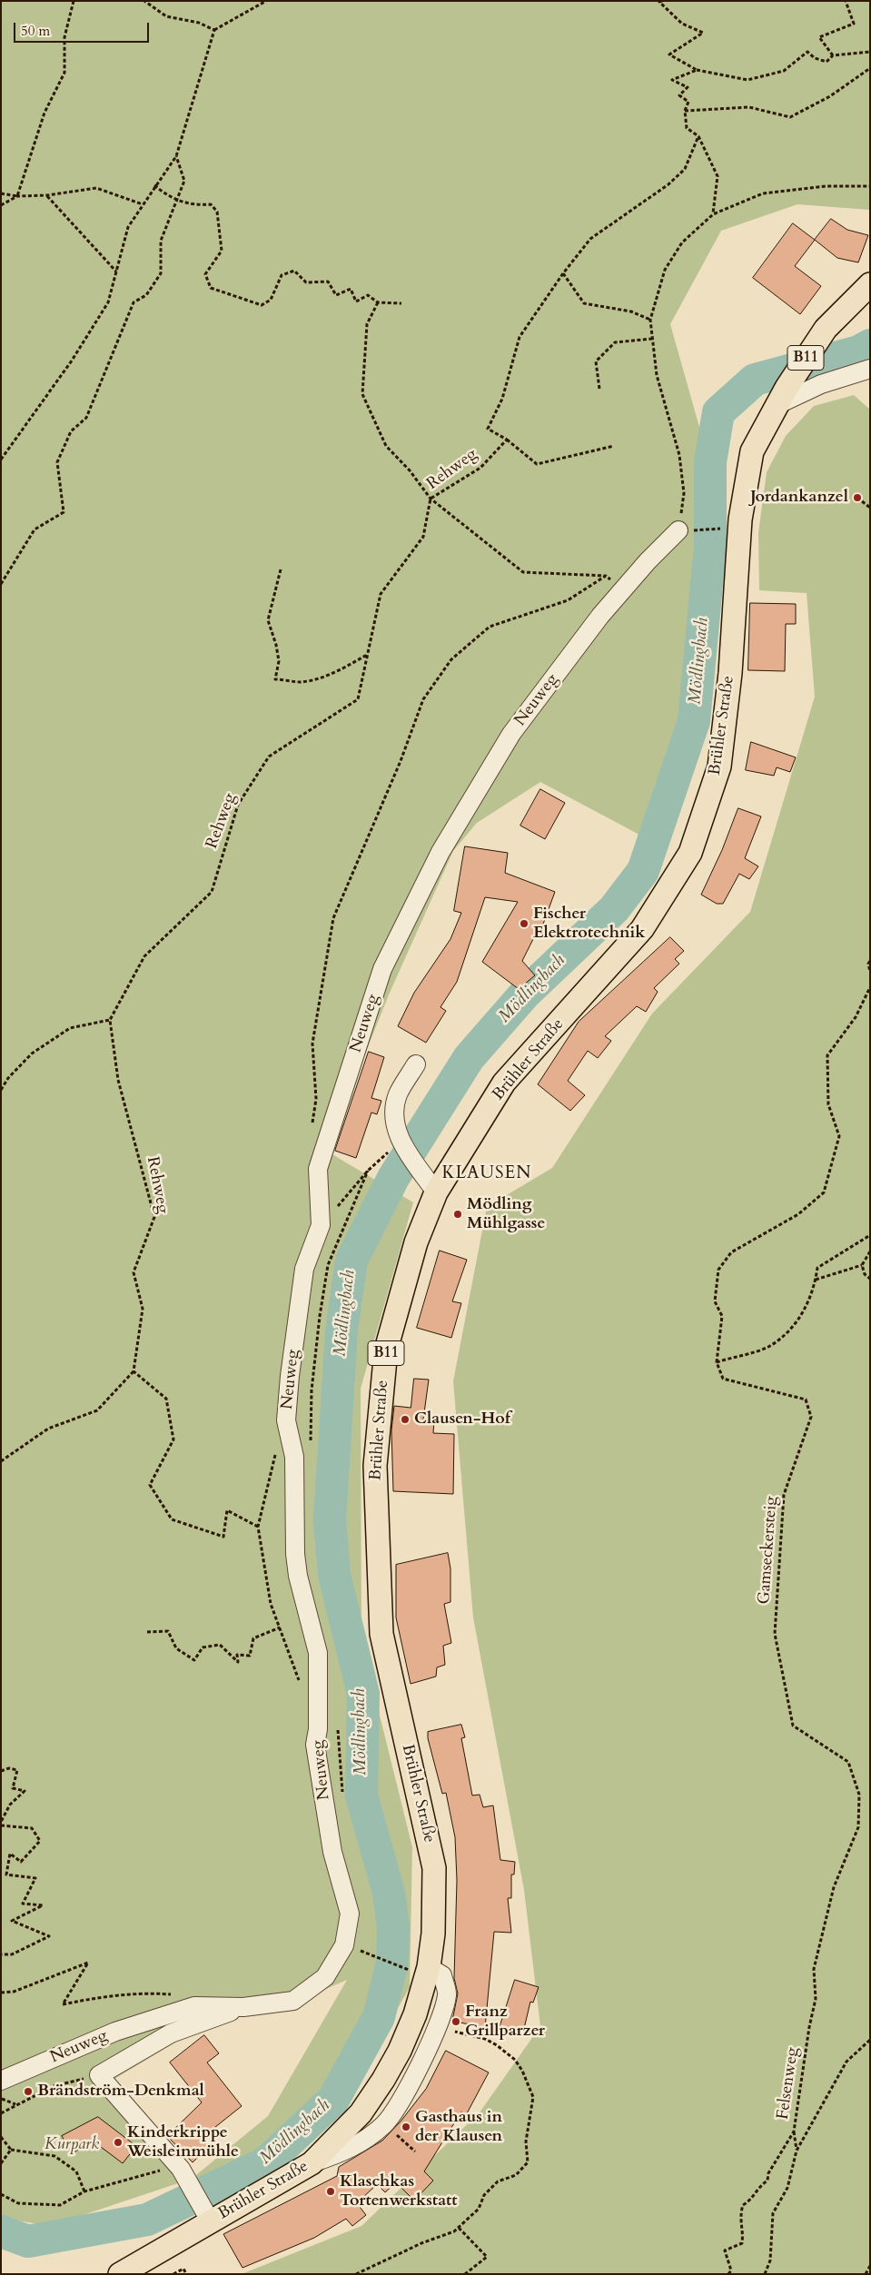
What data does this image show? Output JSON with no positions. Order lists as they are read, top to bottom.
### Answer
{
  "streets": {
    "main road": ["B11", "Brühler Straße"],
    "street": ["Neuweg"],
    "path": ["Rehweg", "Gamseckersteig", "Felsenweg"]
  },
  "crossings": [
    ["Gamseckersteig", "Felsenweg"]
  ],
  "districts": ["KLAUSEN"],
  "water": ["Mödlingbach"],
  "parks": ["Kurpark"],
  "places": [
    "Jordankanzel",
    "Fischer Elektrotechnik",
    "Mödling Mühlgasse",
    "Clausen-Hof",
    "Franz Grillparzer",
    "Brändström-Denkmal",
    "Gasthaus in der Klausen",
    "Kinderkrippe Weisleinmühle",
    "Klaschkas Tortenwerkstatt"
  ],
  "scale_bar": "50 m"
}
